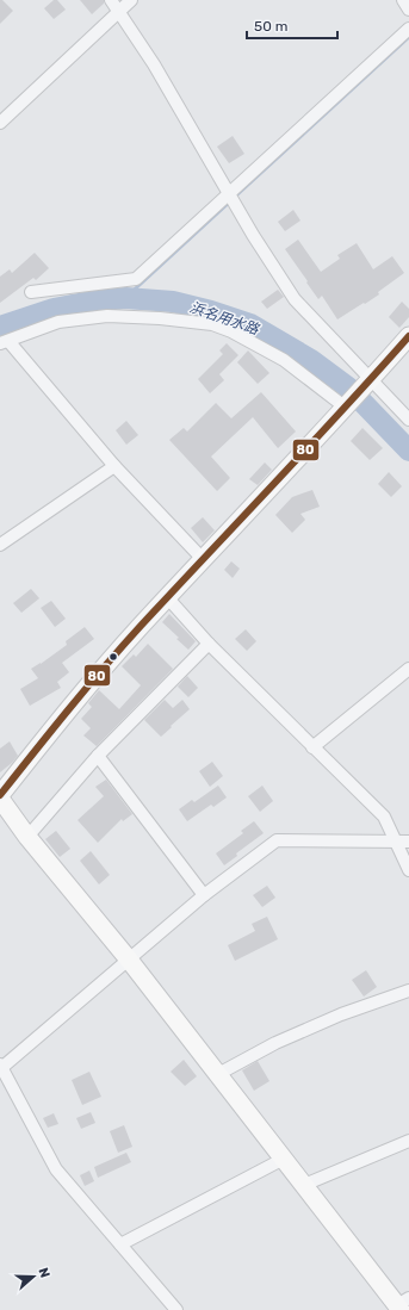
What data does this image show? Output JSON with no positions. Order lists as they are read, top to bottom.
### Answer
{
  "water": ["浜名用水路"],
  "lines": ["transit line 80"],
  "scale_bar": "50 m",
  "north": "right"
}
